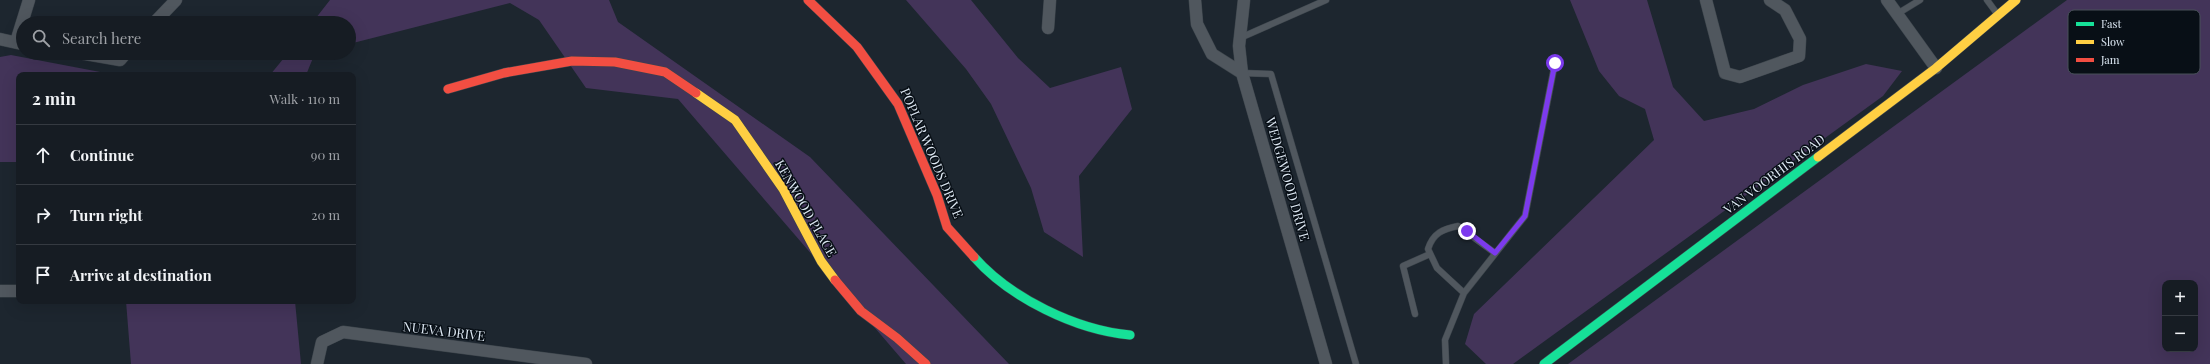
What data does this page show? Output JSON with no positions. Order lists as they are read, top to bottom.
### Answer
{
  "streets": {
    "street": [
      "POPLAR WOODS DRIVE",
      "VAN VOORHIS ROAD",
      "WEDGEWOOD DRIVE",
      "KENWOOD PLACE",
      "NUEVA DRIVE"
    ]
  },
  "legend": ["Fast", "Slow", "Jam"],
  "page": {
    "search": "Search here",
    "heading": ["2 min", "Walk · 110 m"],
    "list": [
      ["Continue", "90 m"],
      ["Turn right", "20 m"],
      "Arrive at destination"
    ],
    "map_buttons": ["+", "−"]
  }
}
